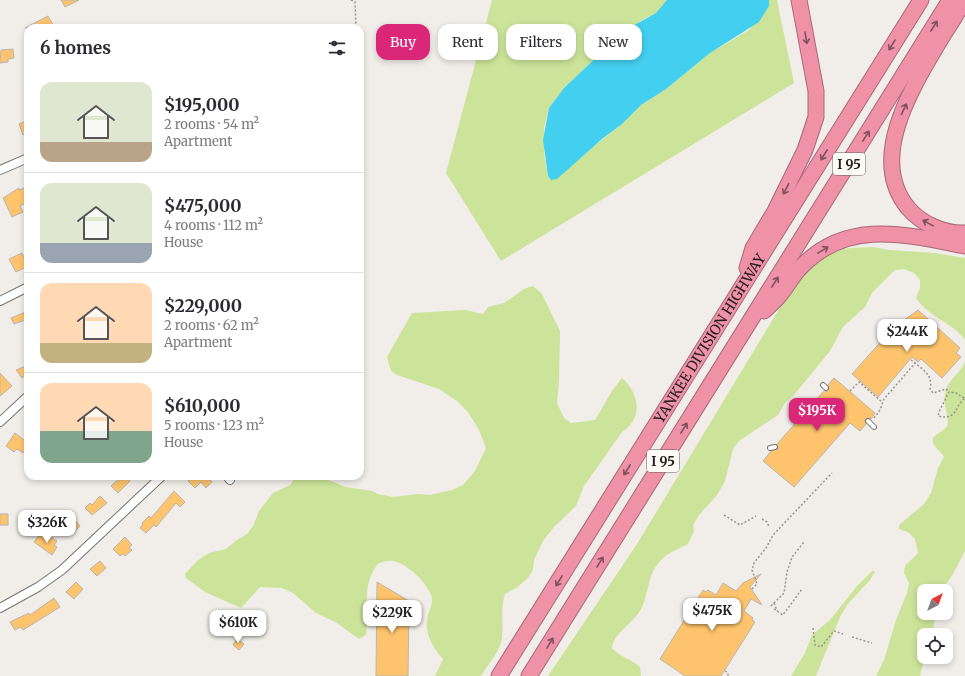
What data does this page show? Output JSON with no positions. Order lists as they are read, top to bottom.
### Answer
{
  "streets": {
    "highway": ["I 95", "YANKEE DIVISION HIGHWAY"]
  },
  "north": "top right",
  "page": {
    "chip": [
      "Buy",
      "Rent",
      "Filters",
      "New"
    ],
    "heading": "6 homes",
    "list": [
      {
        "name": "$195,000",
        "note": "2 rooms · 54 m² · Apartment"
      },
      {
        "name": "$475,000",
        "note": "4 rooms · 112 m² · House"
      },
      {
        "name": "$229,000",
        "note": "2 rooms · 62 m² · Apartment"
      },
      {
        "name": "$610,000",
        "note": "5 rooms · 123 m² · House"
      }
    ],
    "price": [
      "$244K",
      "$195K",
      "$326K",
      "$475K",
      "$229K",
      "$610K"
    ]
  }
}
